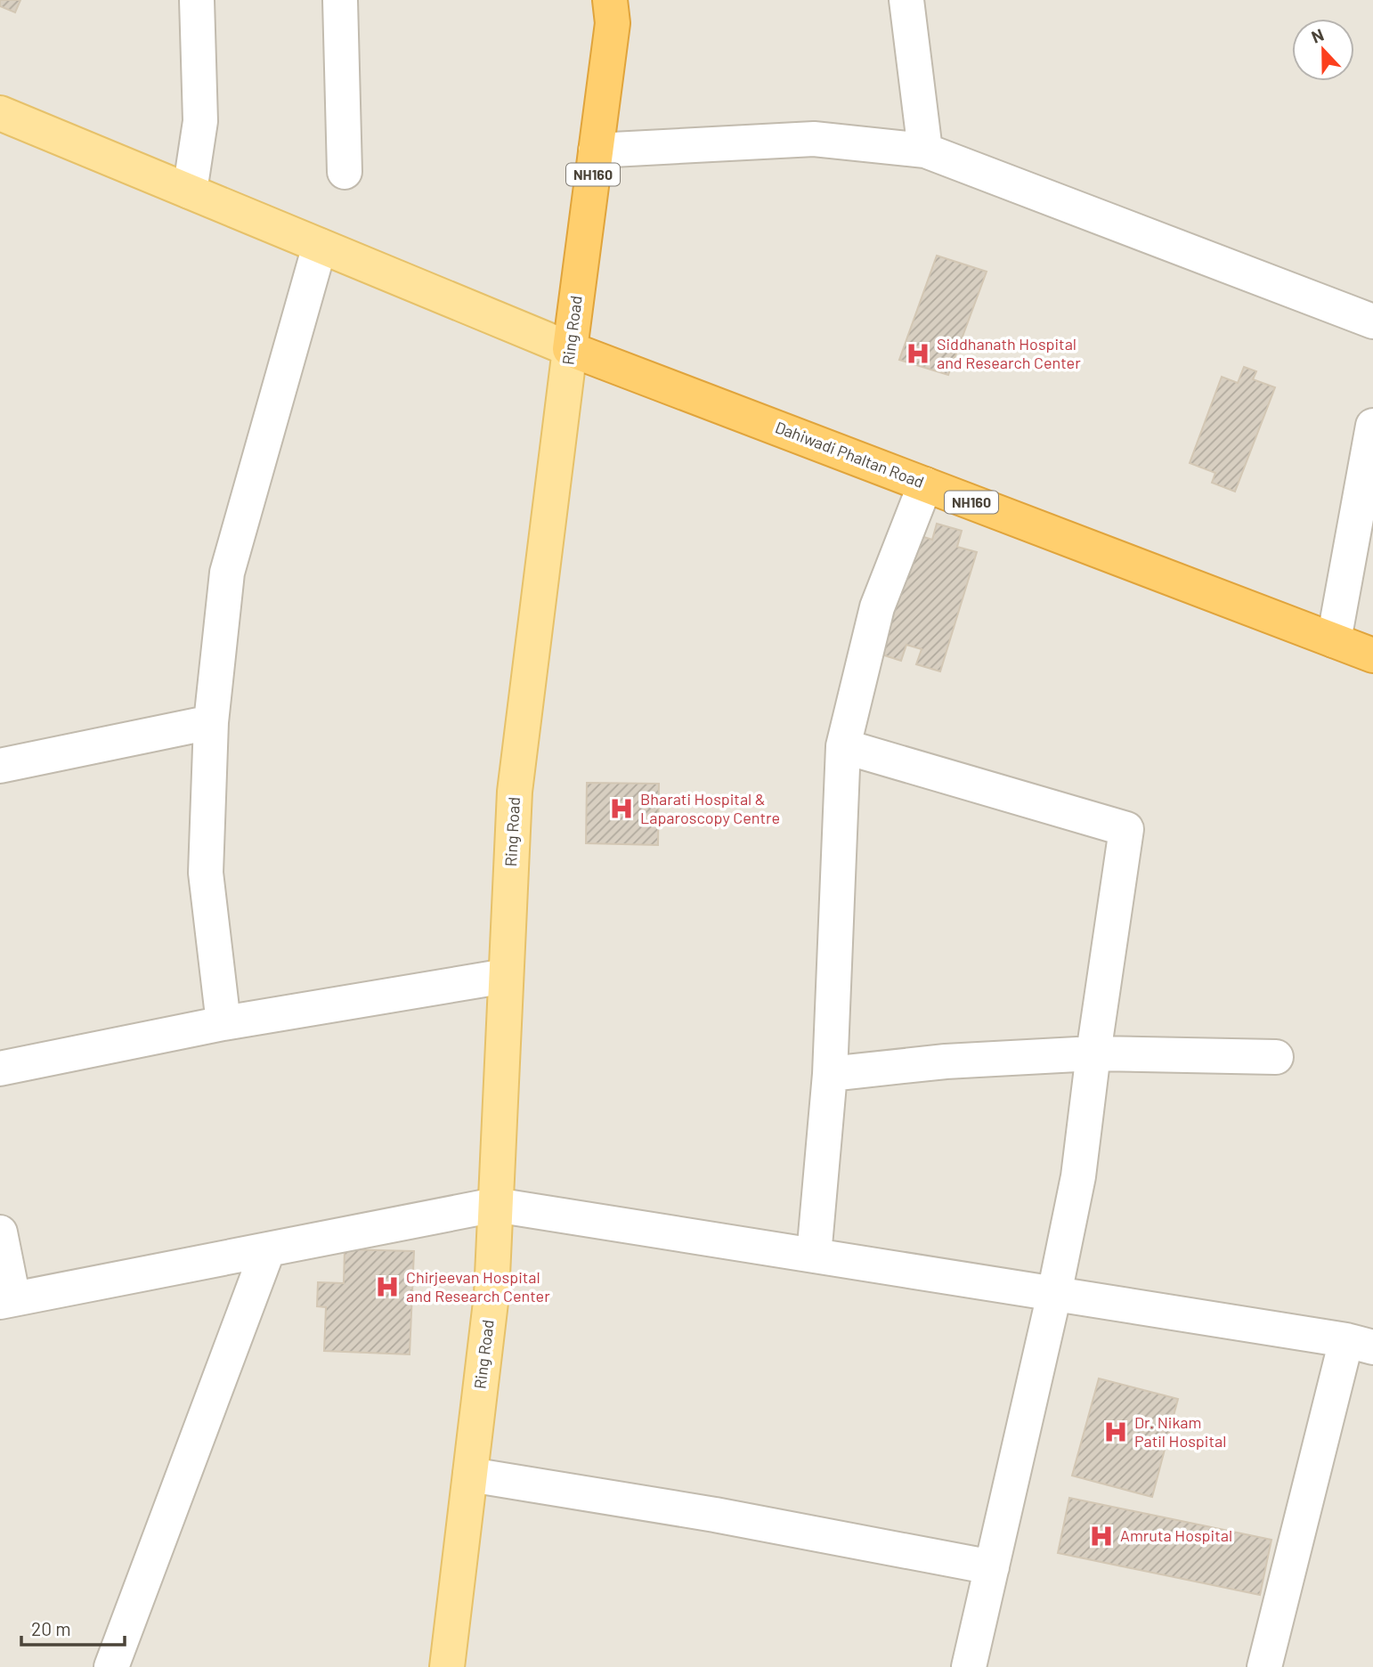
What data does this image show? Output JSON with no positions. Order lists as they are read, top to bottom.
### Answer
{
  "streets": {
    "highway": ["NH160", "Ring Road", "Dahiwadi Phaltan Road"]
  },
  "crossings": [
    ["Ring Road", "Dahiwadi Phaltan Road"]
  ],
  "places": {
    "hospital": [
      "Siddhanath Hospital and Research Center",
      "Bharati Hospital & Laparoscopy Centre",
      "Chirjeevan Hospital and Research Center",
      "Dr. Nikam Patil Hospital",
      "Amruta Hospital"
    ]
  },
  "scale_bar": "20 m",
  "north": "top"
}
